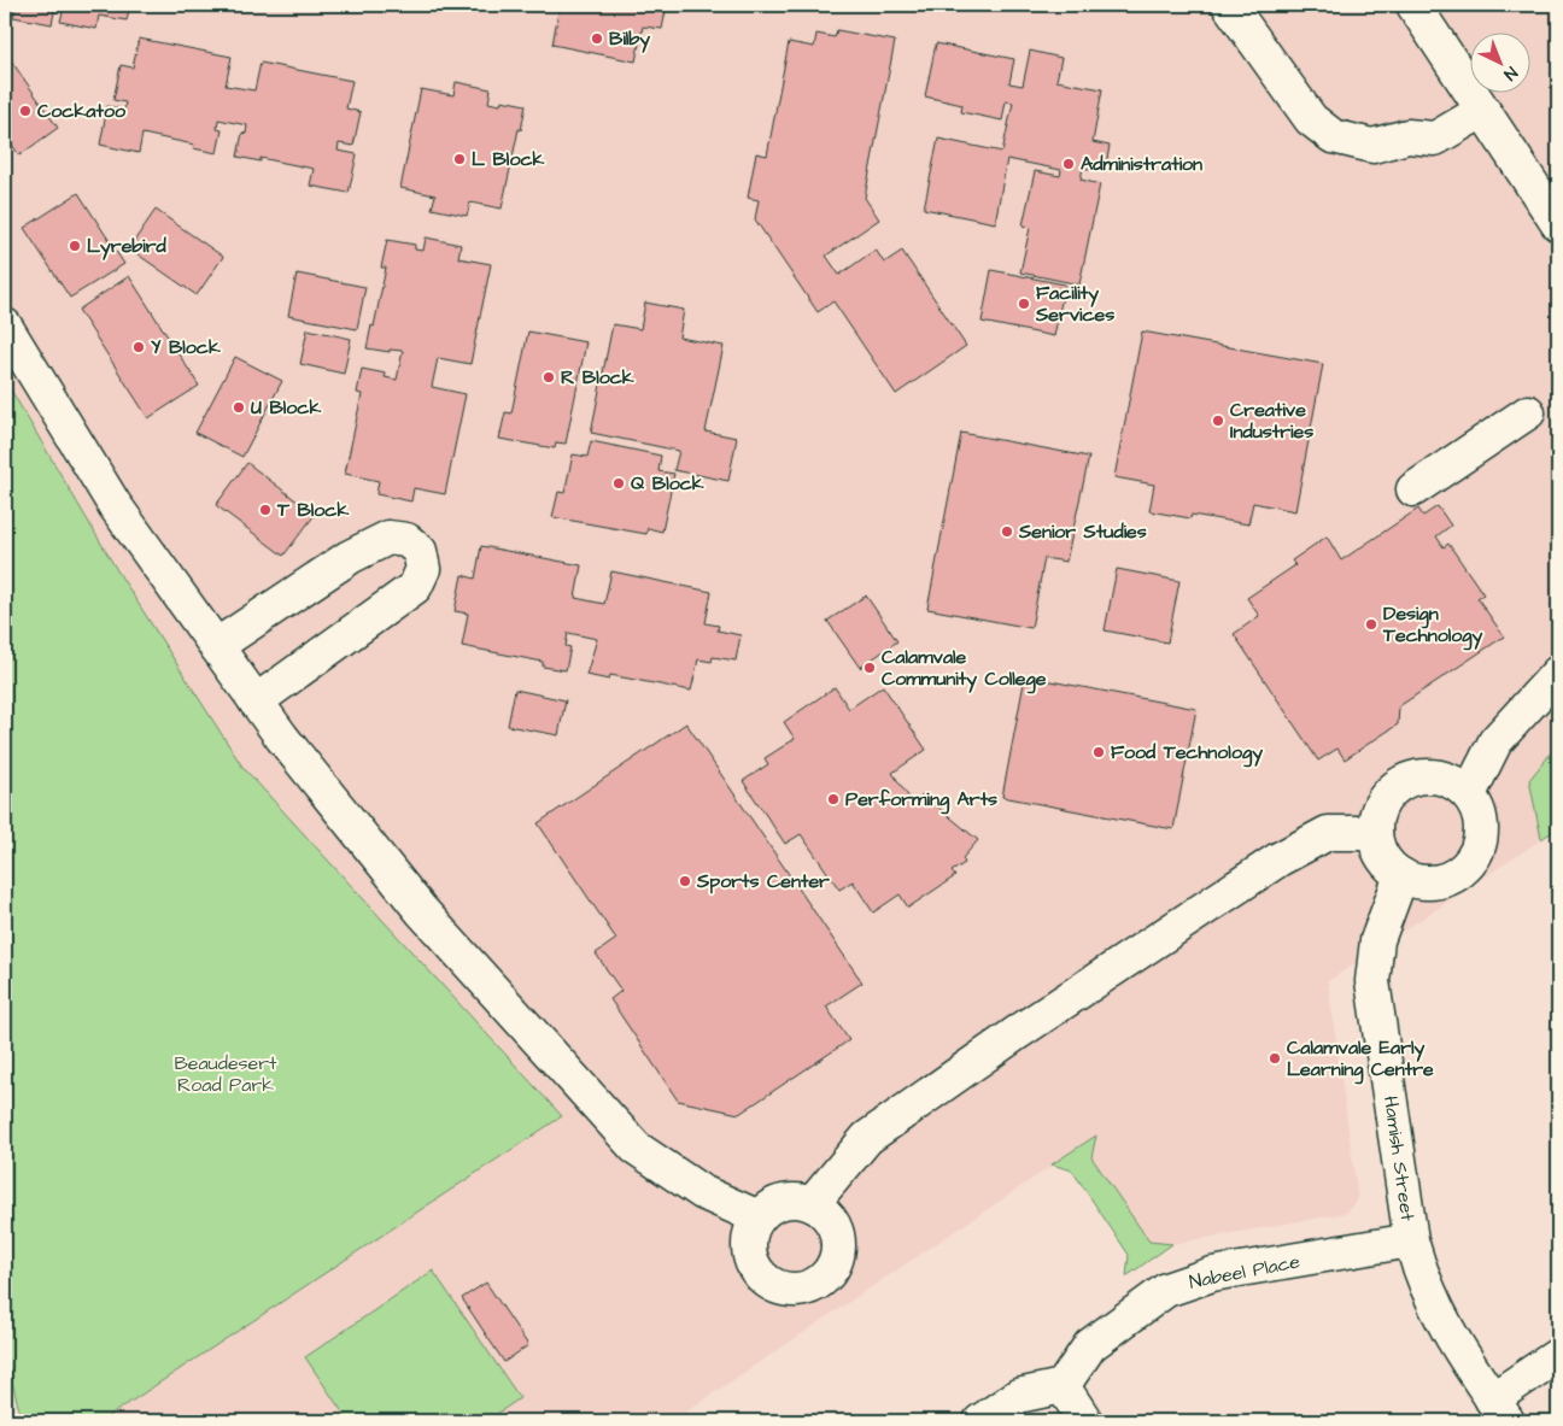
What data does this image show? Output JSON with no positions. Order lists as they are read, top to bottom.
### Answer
{
  "streets": {
    "street": ["Hamish Street", "Nabeel Place"]
  },
  "crossings": [
    ["Hamish Street", "Nabeel Place"]
  ],
  "parks": ["Beaudesert Road Park"],
  "places": [
    "Bilby",
    "Cockatoo",
    "L Block",
    "Administration",
    "Lyrebird",
    "Facility Services",
    "Y Block",
    "R Block",
    "U Block",
    "Creative Industries",
    "Q Block",
    "T Block",
    "Senior Studies",
    "Design Technology",
    "Calamvale Community College",
    "Food Technology",
    "Performing Arts",
    "Sports Center",
    "Calamvale Early Learning Centre"
  ],
  "north": "bottom right"
}
